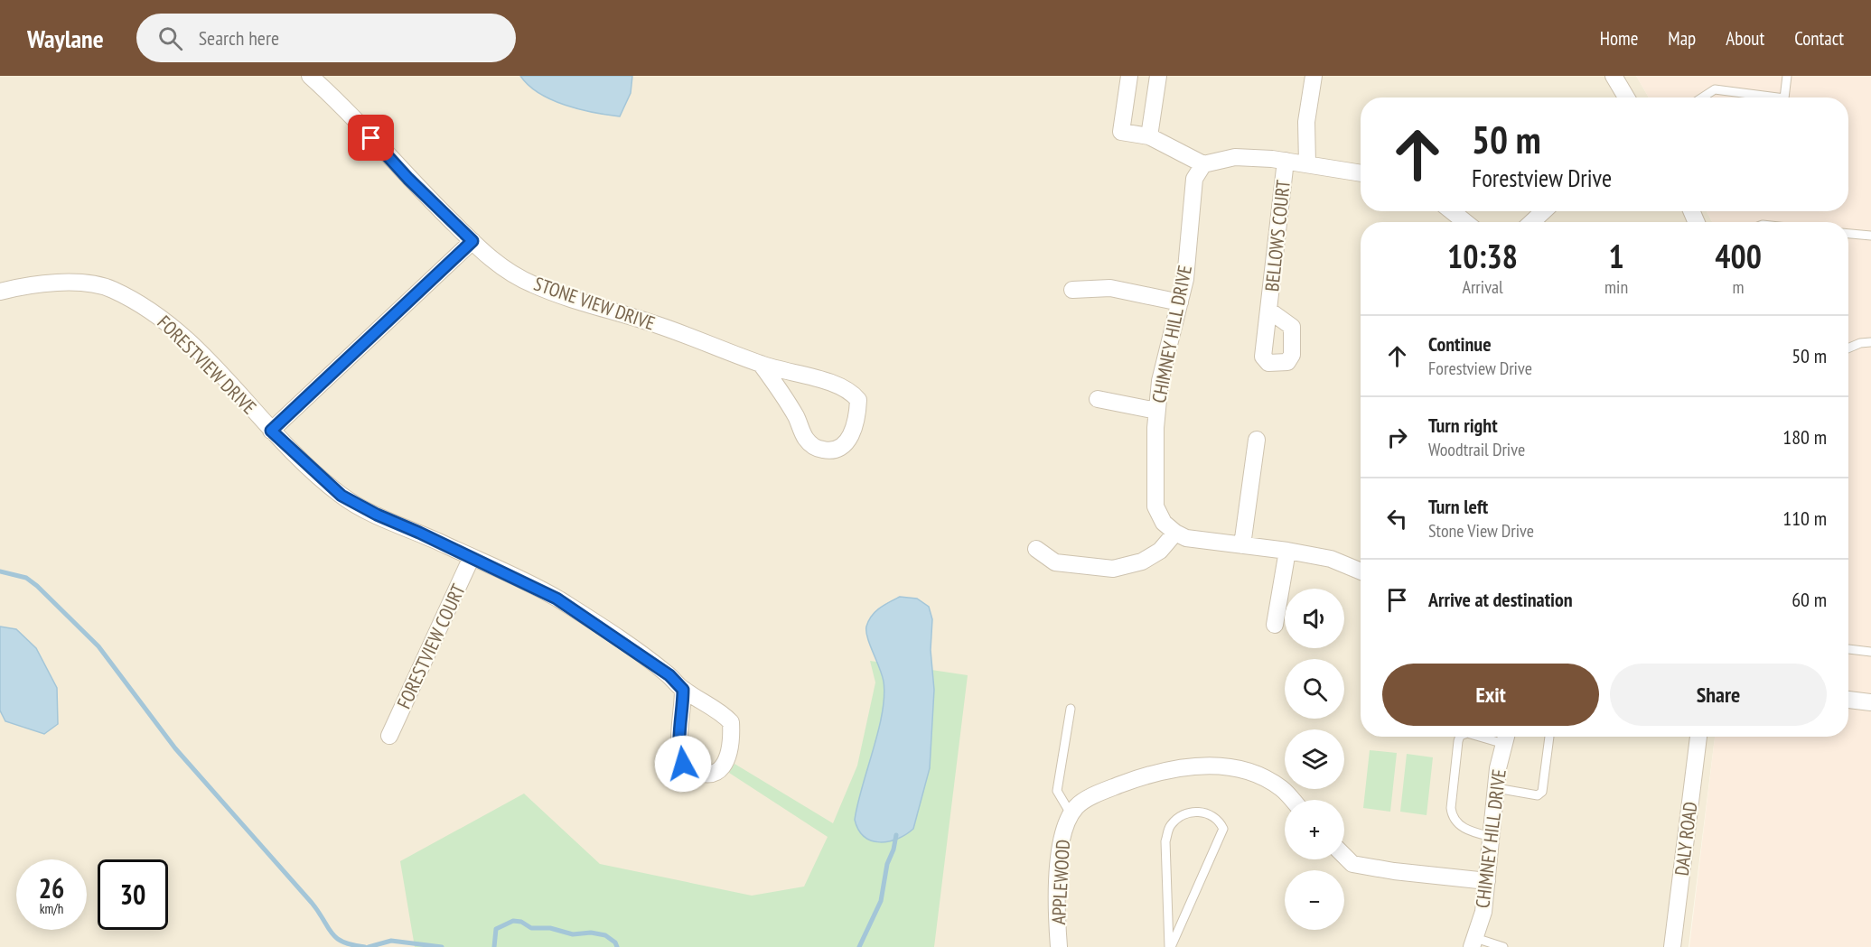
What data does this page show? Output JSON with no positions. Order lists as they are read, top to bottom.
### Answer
{
  "streets": {
    "street": [
      "BELLOWS COURT",
      "STONE VIEW DRIVE",
      "CHIMNEY HILL DRIVE",
      "FORESTVIEW DRIVE",
      "FORESTVIEW COURT",
      "DALY ROAD",
      "APPLEWOOD"
    ]
  },
  "crossings": [
    ["FORESTVIEW DRIVE", "FORESTVIEW COURT"]
  ],
  "page": {
    "header": "Waylane",
    "search": "Search here",
    "nav": [
      "Home",
      "Map",
      "About",
      "Contact"
    ],
    "turn": ["50 m", "Forestview Drive"],
    "eta": [
      "10:38",
      "Arrival",
      "1",
      "min",
      "400",
      "m"
    ],
    "list": [
      {
        "name": "Continue",
        "note": "Forestview Drive",
        "value": "50 m"
      },
      {
        "name": "Turn right",
        "note": "Woodtrail Drive",
        "value": "180 m"
      },
      {
        "name": "Turn left",
        "note": "Stone View Drive",
        "value": "110 m"
      },
      {
        "name": "Arrive at destination",
        "value": "60 m"
      }
    ],
    "map_buttons": ["+", "−"],
    "buttons": ["Exit", "Share"],
    "speed": "26 km/h",
    "limit": "30"
  }
}
